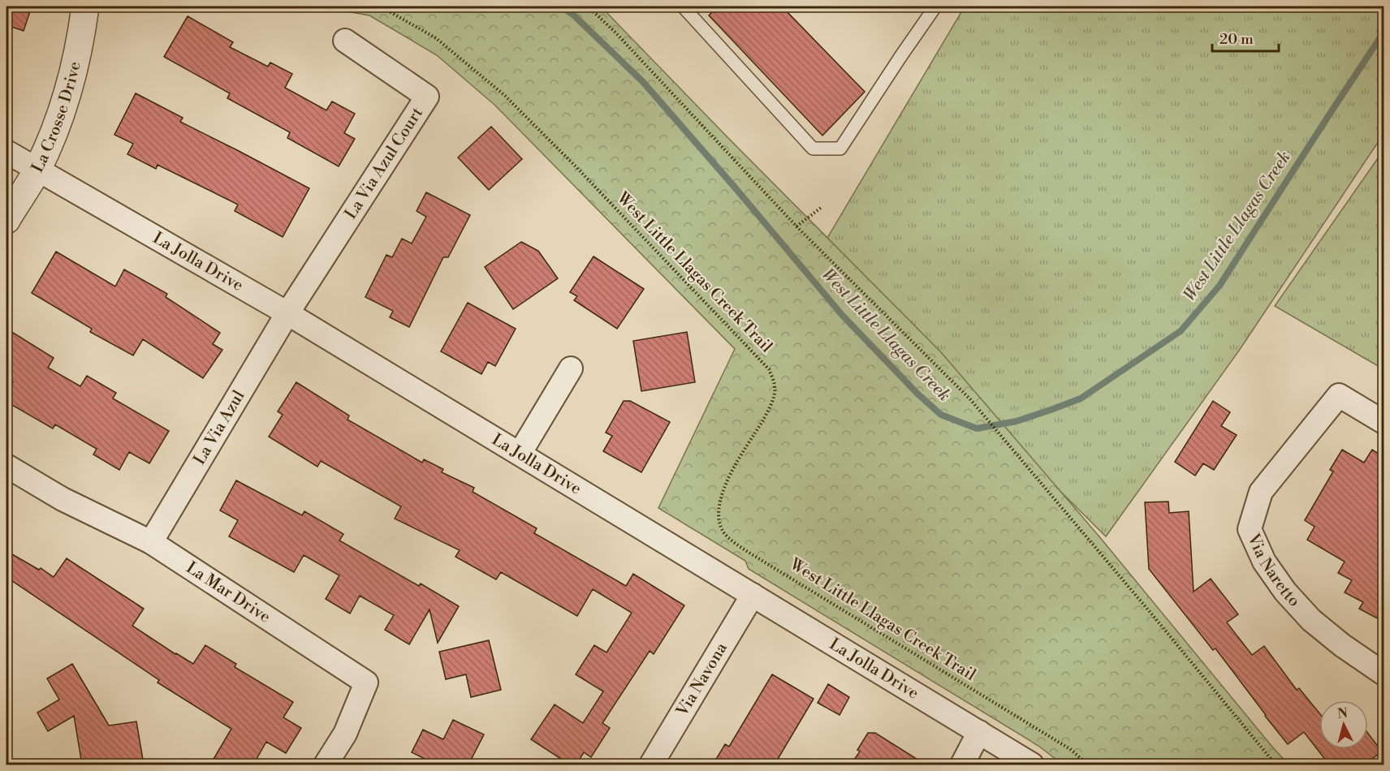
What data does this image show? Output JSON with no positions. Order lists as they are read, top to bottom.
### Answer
{
  "streets": {
    "street": [
      "La Crosse Drive",
      "La Via Azul Court",
      "La Jolla Drive",
      "La Via Azul",
      "Via Naretto",
      "La Mar Drive",
      "Via Navona"
    ],
    "path": ["West Little Llagas Creek Trail"]
  },
  "crossings": [
    ["La Crosse Drive", "La Jolla Drive"],
    ["La Via Azul Court", "La Jolla Drive"],
    ["La Via Azul Court", "La Via Azul"],
    ["La Jolla Drive", "La Via Azul"],
    ["La Jolla Drive", "Via Navona"],
    ["La Via Azul", "La Mar Drive"]
  ],
  "water": ["West Little Llagas Creek"],
  "scale_bar": "20 m",
  "north": "top"
}
